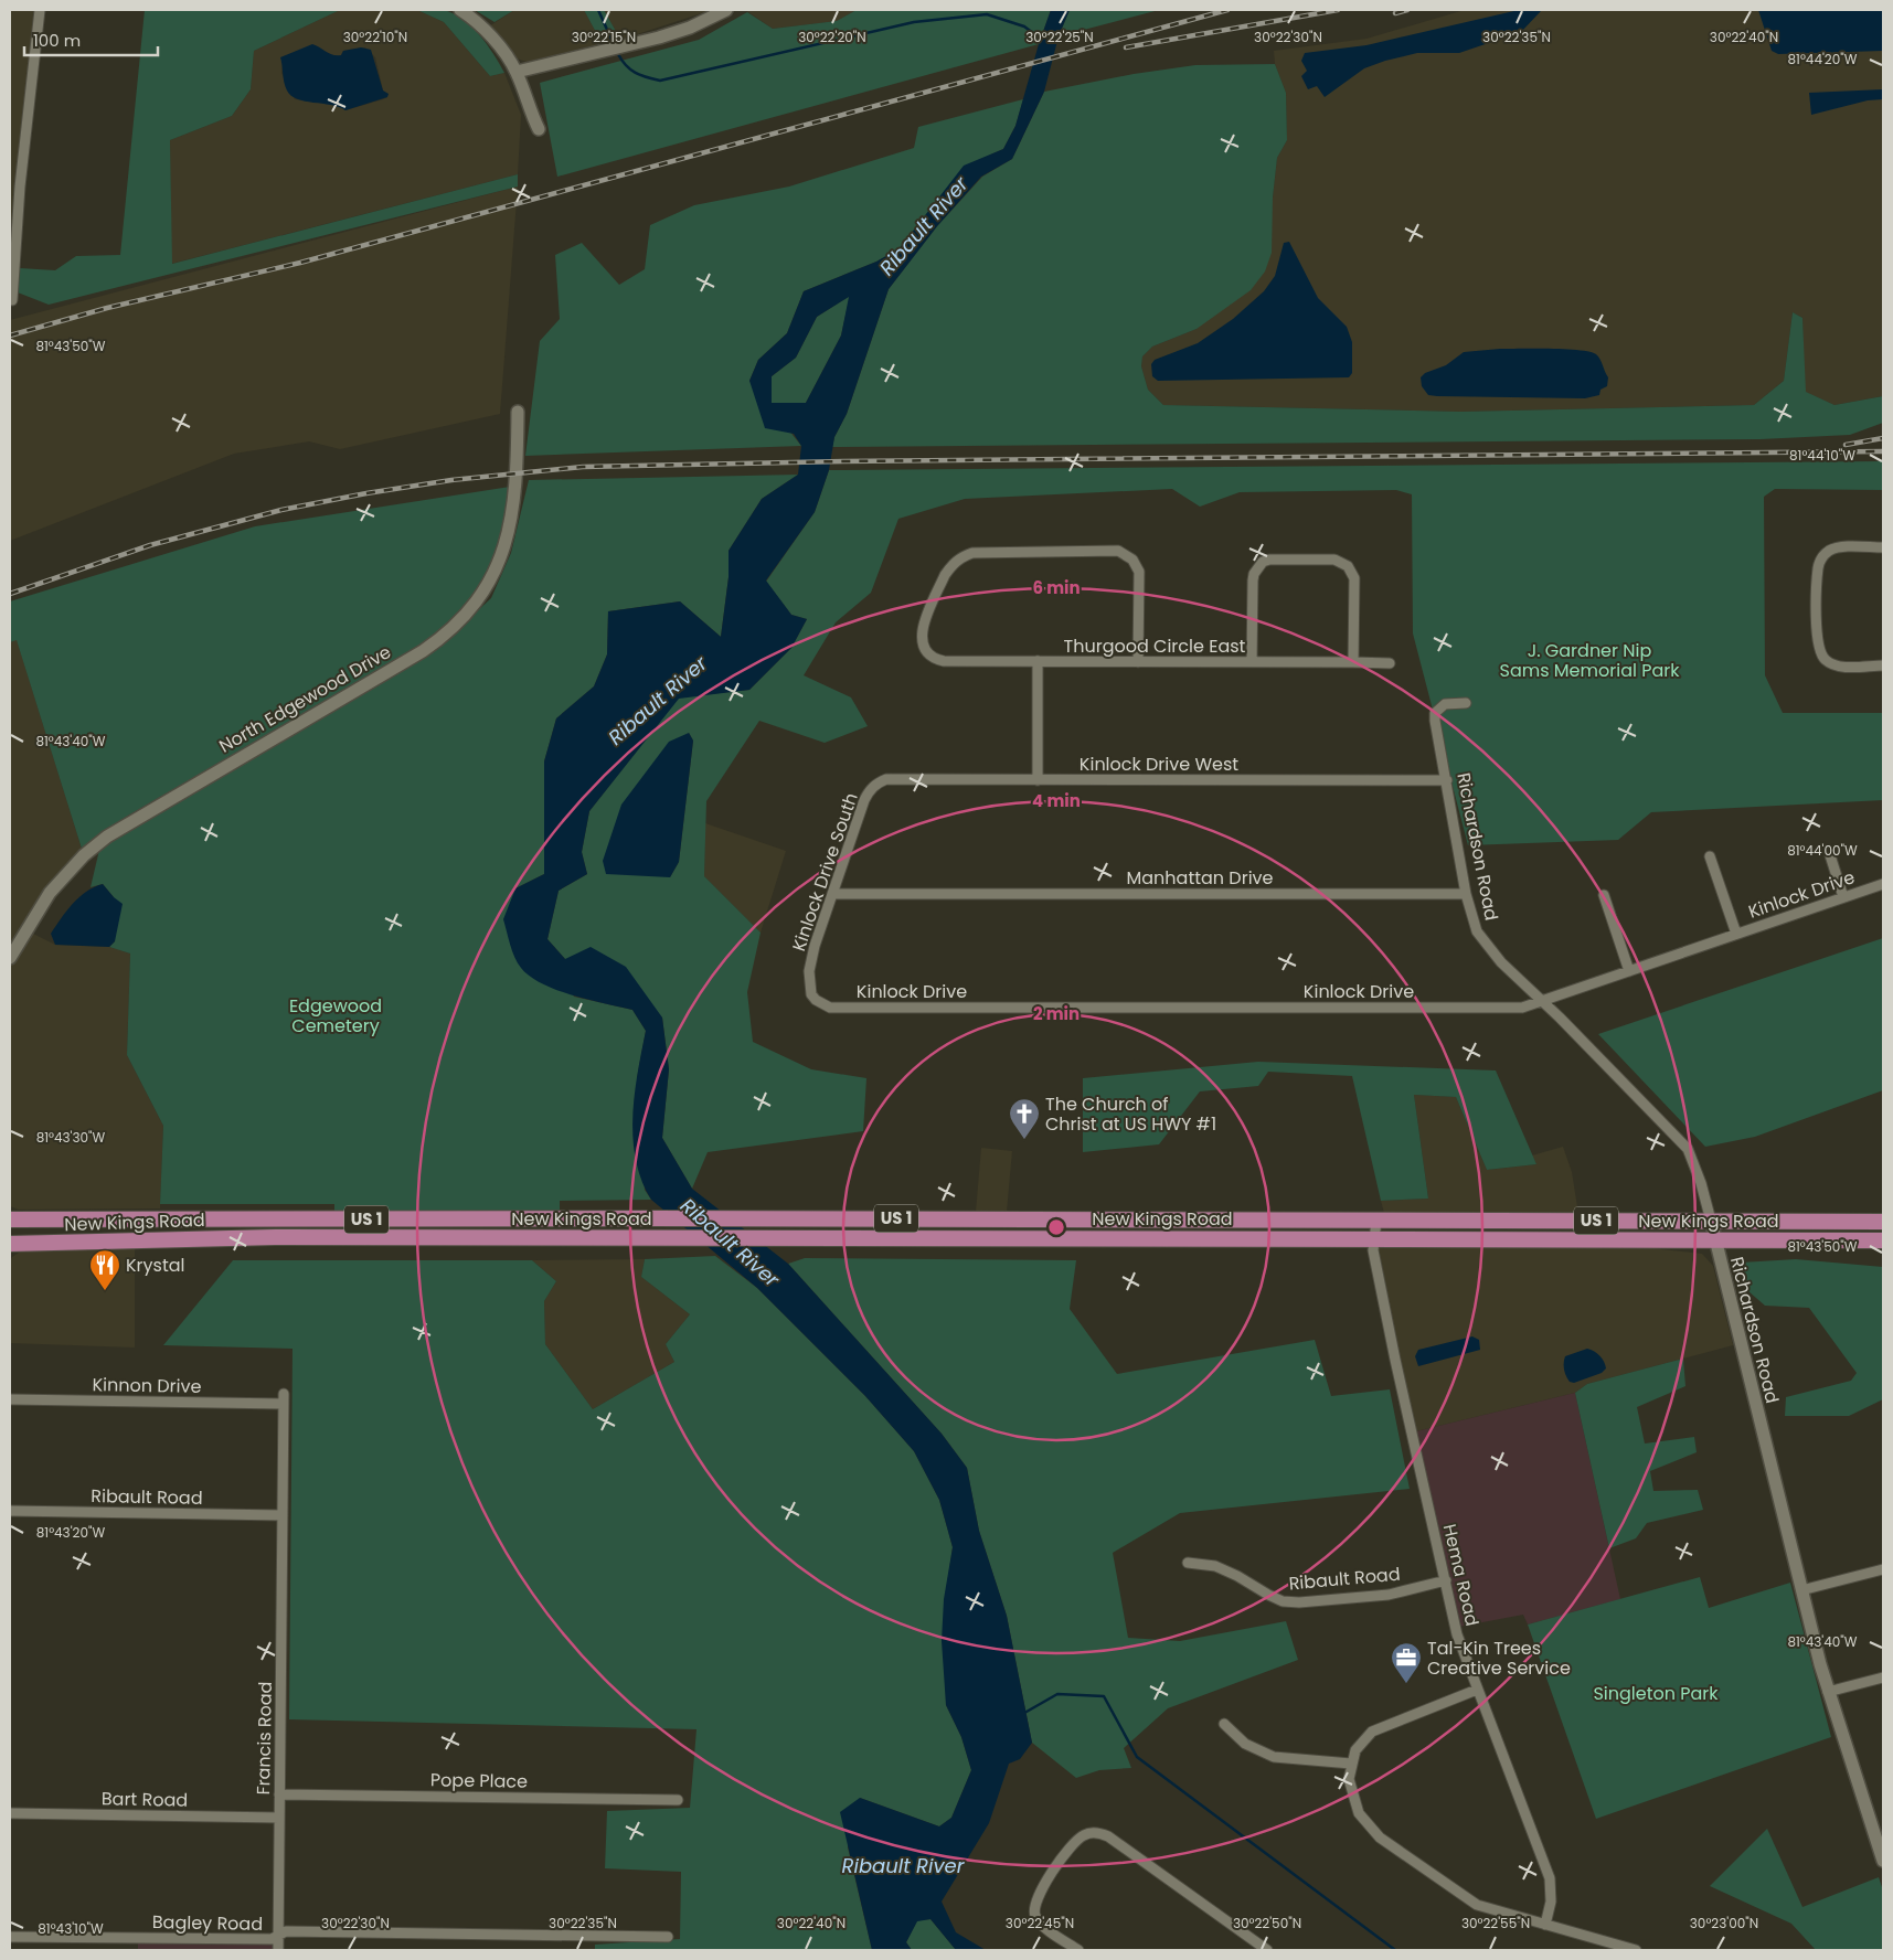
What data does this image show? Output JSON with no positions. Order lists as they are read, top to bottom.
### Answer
{
  "streets": {
    "highway": ["New Kings Road", "US 1"],
    "street": [
      "Thurgood Circle East",
      "North Edgewood Drive",
      "Kinlock Drive West",
      "Richardson Road",
      "Kinlock Drive South",
      "Manhattan Drive",
      "Kinlock Drive",
      "Kinnon Drive",
      "Ribault Road",
      "Hema Road",
      "Francis Road",
      "Pope Place",
      "Bart Road",
      "Bagley Road"
    ]
  },
  "crossings": [
    ["Kinlock Drive West", "Richardson Road"],
    ["Kinlock Drive West", "Kinlock Drive South"],
    ["Richardson Road", "Manhattan Drive"],
    ["Richardson Road", "Kinlock Drive"],
    ["Richardson Road", "New Kings Road"],
    ["Kinlock Drive South", "Manhattan Drive"],
    ["Kinlock Drive South", "Kinlock Drive"],
    ["New Kings Road", "Hema Road"],
    ["Kinnon Drive", "Francis Road"],
    ["Ribault Road", "Hema Road"],
    ["Ribault Road", "Francis Road"],
    ["Francis Road", "Pope Place"],
    ["Francis Road", "Bart Road"],
    ["Francis Road", "Bagley Road"]
  ],
  "water": ["Ribault River"],
  "parks": ["J. Gardner Nip Sams Memorial Park", "Edgewood Cemetery", "Singleton Park"],
  "places": {
    "church": ["The Church of Christ at US HWY #1"],
    "restaurant": ["Krystal"],
    "office": ["Tal-Kin Trees Creative Service"]
  },
  "scale_bar": "100 m",
  "coordinates": [
    "30°22'10\"N",
    "30°22'15\"N",
    "30°22'20\"N",
    "30°22'25\"N",
    "30°22'30\"N",
    "30°22'35\"N",
    "30°22'40\"N",
    "81°44'20\"W",
    "81°43'50\"W",
    "81°44'10\"W",
    "81°43'40\"W",
    "81°44'00\"W",
    "81°43'30\"W",
    "81°43'20\"W",
    "30°22'45\"N",
    "30°22'50\"N",
    "30°22'55\"N",
    "30°23'00\"N",
    "81°43'10\"W"
  ],
  "rings": ["6 min", "4 min", "2 min"]
}
